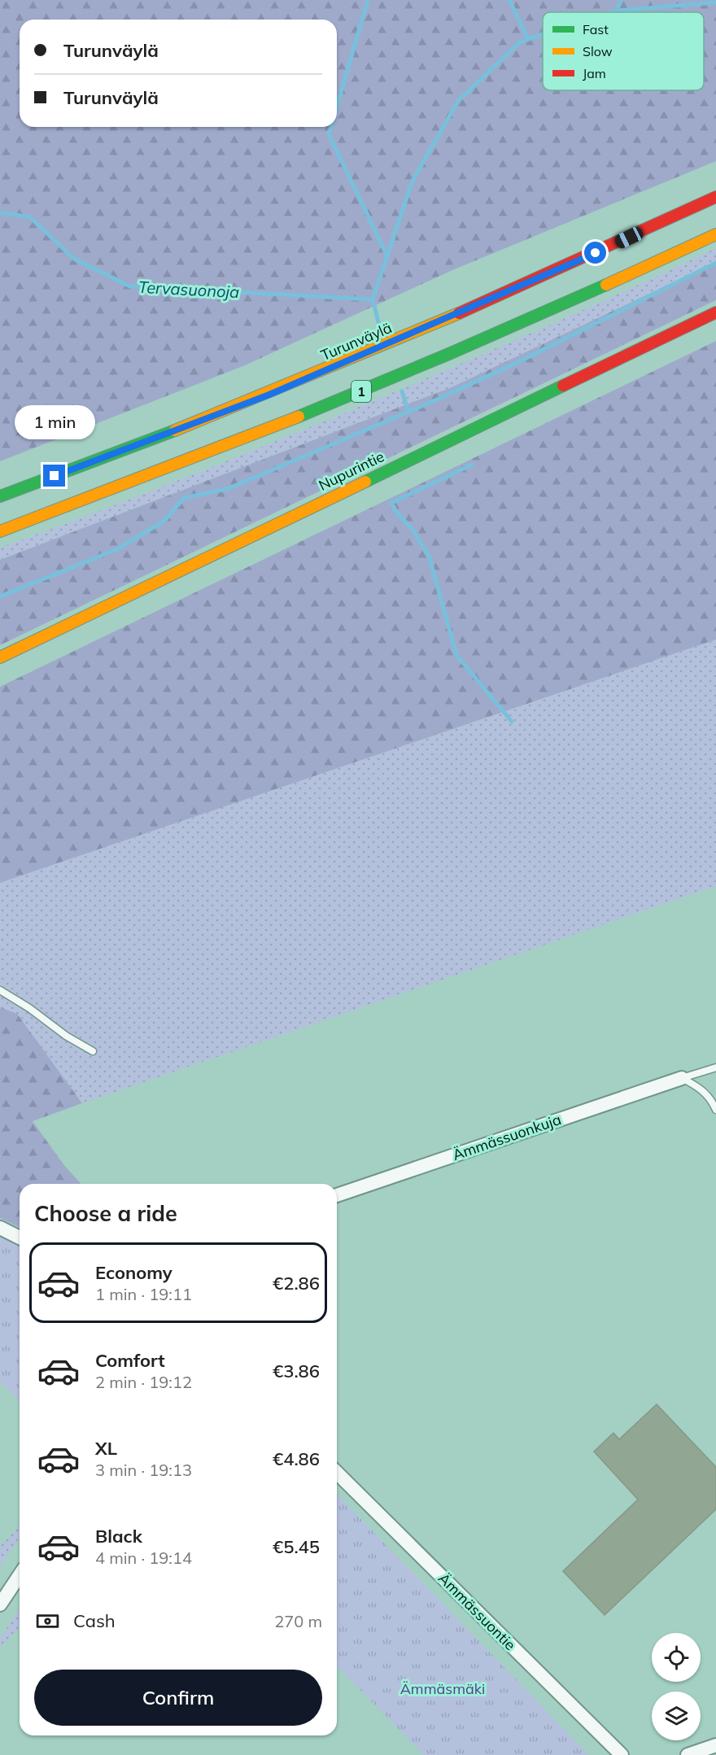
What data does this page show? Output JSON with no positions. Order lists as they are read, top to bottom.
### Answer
{
  "streets": {
    "main road": ["Turunväylä", "1", "Nupurintie"],
    "street": ["Ämmässuonkuja", "Ämmässuontie"]
  },
  "water": ["Tervasuonoja"],
  "parks": ["Ämmäsmäki"],
  "legend": ["Fast", "Slow", "Jam"],
  "page": {
    "banner": ["Turunväylä", "Turunväylä"],
    "bubble": "1 min",
    "heading": "Choose a ride",
    "list": [
      {
        "name": "Economy",
        "note": "1 min · 19:11",
        "value": "€2.86"
      },
      {
        "name": "Comfort",
        "note": "2 min · 19:12",
        "value": "€3.86"
      },
      {
        "name": "XL",
        "note": "3 min · 19:13",
        "value": "€4.86"
      },
      {
        "name": "Black",
        "note": "4 min · 19:14",
        "value": "€5.45"
      }
    ],
    "pay": ["Cash", "270 m"],
    "buttons": "Confirm"
  }
}
